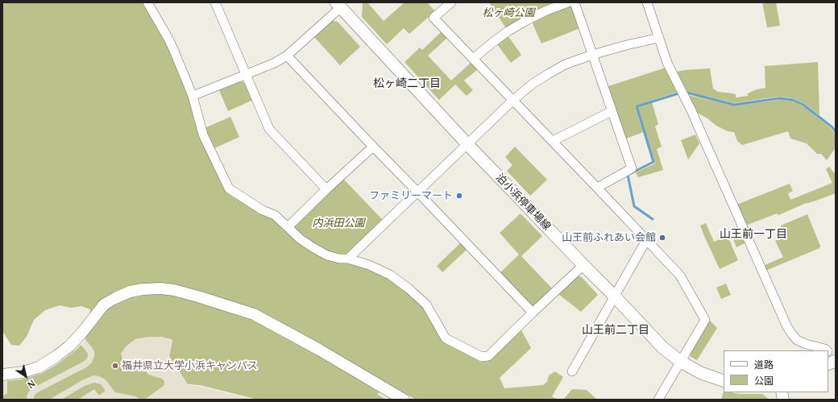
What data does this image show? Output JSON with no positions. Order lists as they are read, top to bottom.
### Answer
{
  "streets": {
    "main road": ["泊小浜停車場線"]
  },
  "districts": ["松ヶ崎二丁目", "山王前一丁目", "山王前二丁目"],
  "parks": ["松ヶ崎公園", "内浜田公園"],
  "places": ["ファミリーマート", "山王前ふれあい会館", "福井県立大学小浜キャンパス"],
  "legend": ["道路", "公園"],
  "north": "bottom right"
}
